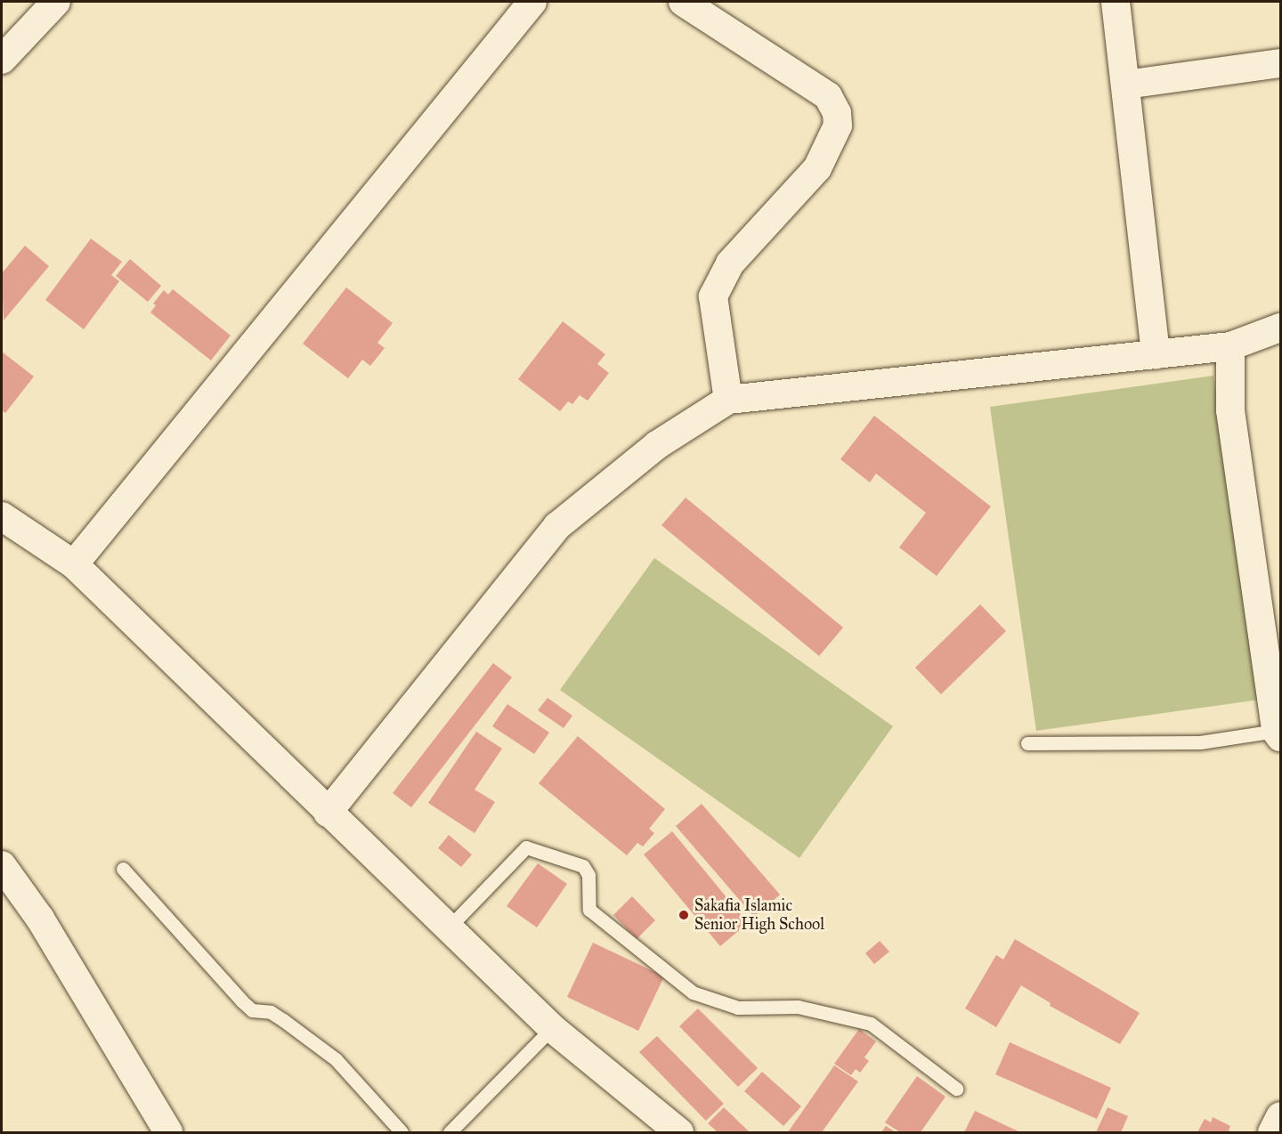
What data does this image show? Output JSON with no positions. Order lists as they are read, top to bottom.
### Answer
{
  "places": ["Sakafia Islamic Senior High School"]
}
